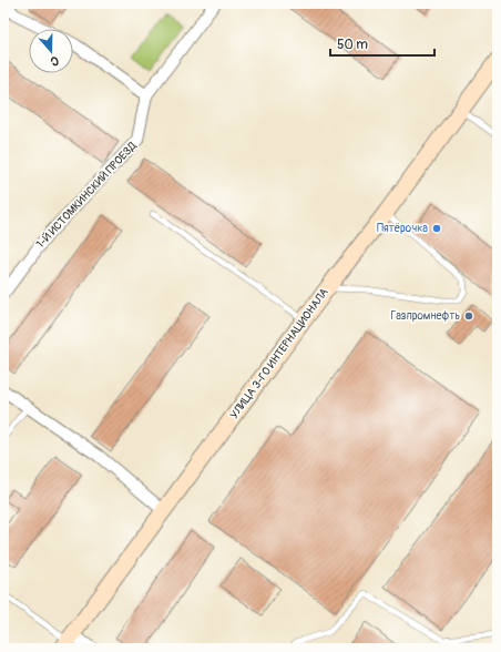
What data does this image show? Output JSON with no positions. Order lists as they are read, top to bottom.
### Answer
{
  "streets": {
    "main road": ["УЛИЦА 3-ГО ИНТЕРНАЦИОНАЛА"],
    "street": ["1-Й ИСТОМКИНСКИЙ ПРОЕЗД"]
  },
  "places": ["Пятёрочка", "Газпромнефть"],
  "scale_bar": "50 m",
  "north": "bottom"
}
